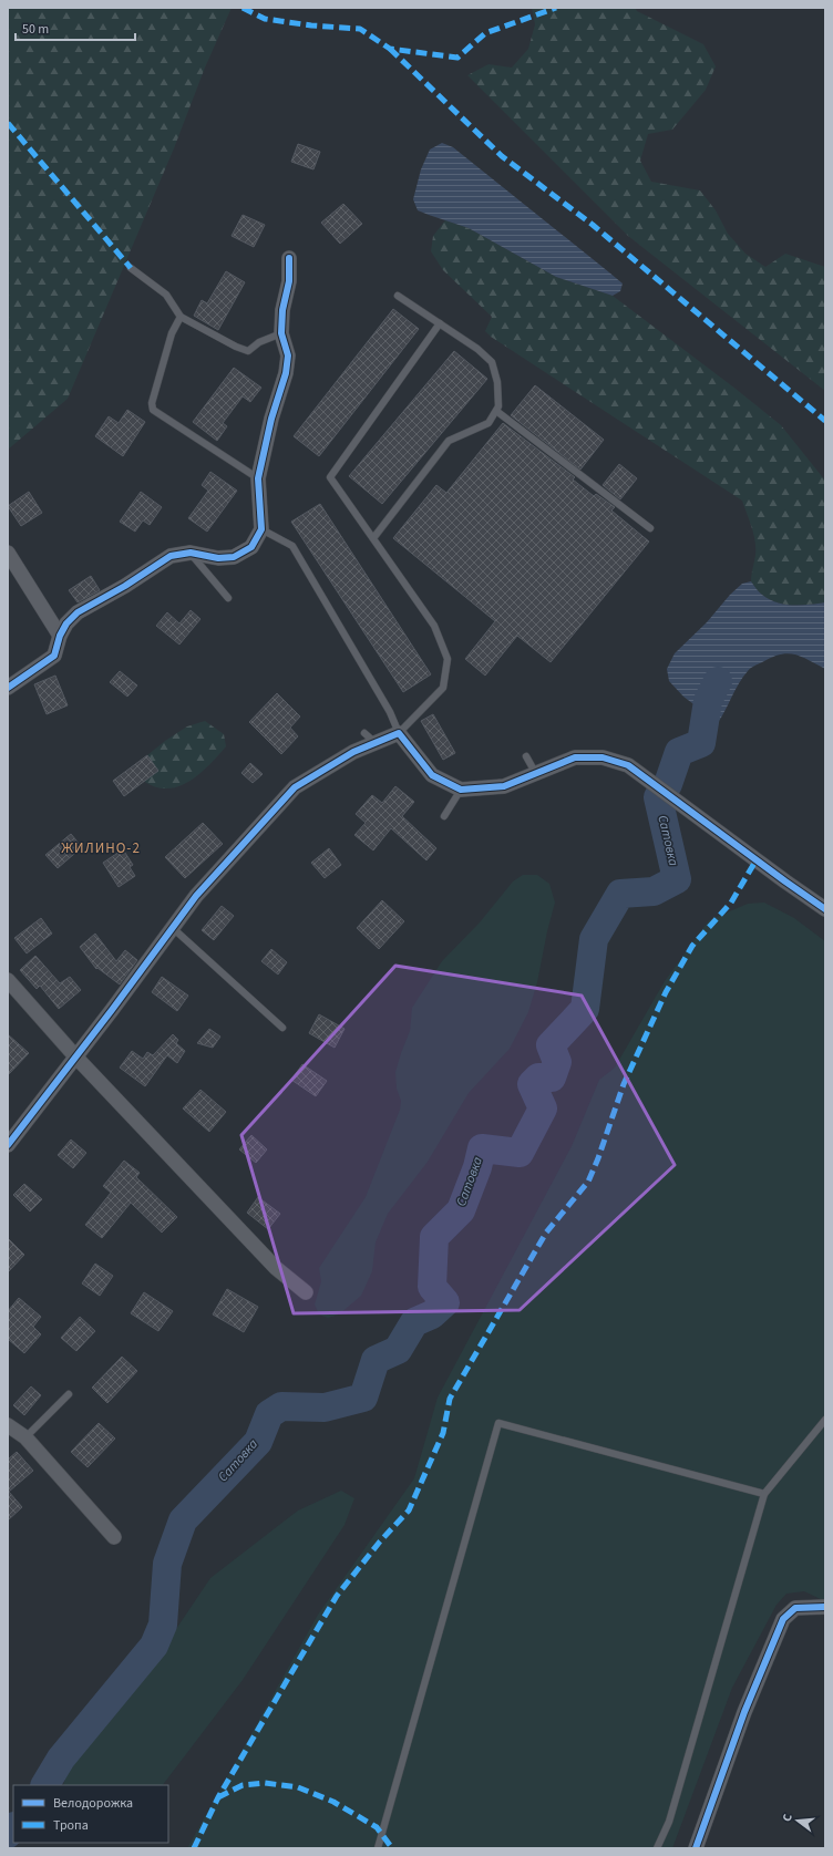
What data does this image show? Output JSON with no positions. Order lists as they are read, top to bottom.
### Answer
{
  "districts": ["ЖИЛИНО-2"],
  "water": ["Сатовка"],
  "legend": ["Велодорожка", "Тропа"],
  "scale_bar": "50 m",
  "north": "left"
}
